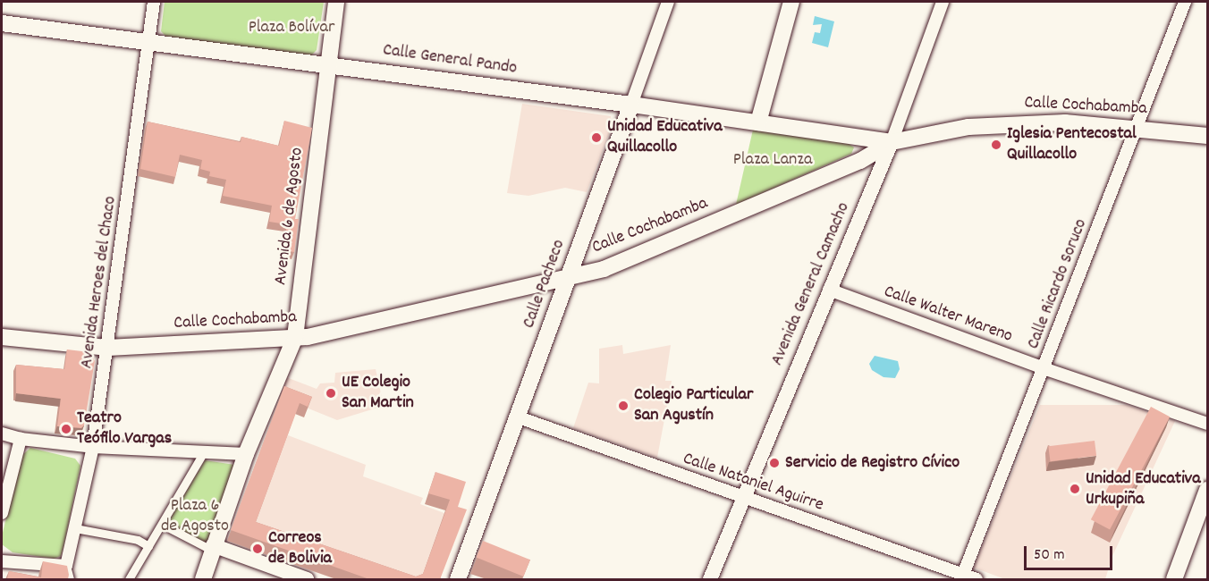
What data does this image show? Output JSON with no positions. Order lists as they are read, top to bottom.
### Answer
{
  "streets": {
    "main road": [
      "Calle General Pando",
      "Calle Cochabamba",
      "Avenida 6 de Agosto",
      "Calle Pacheco"
    ],
    "street": [
      "Avenida Heroes del Chaco",
      "Avenida General Camacho",
      "Calle Ricardo Soruco",
      "Calle Walter Mareno",
      "Calle Nataniel Aguirre"
    ]
  },
  "crossings": [
    ["Calle General Pando", "Calle Cochabamba"],
    ["Calle General Pando", "Avenida 6 de Agosto"],
    ["Calle General Pando", "Avenida Heroes del Chaco"],
    ["Calle General Pando", "Calle Pacheco"],
    ["Calle General Pando", "Avenida General Camacho"],
    ["Calle Cochabamba", "Avenida 6 de Agosto"],
    ["Calle Cochabamba", "Avenida Heroes del Chaco"],
    ["Calle Cochabamba", "Calle Pacheco"],
    ["Calle Cochabamba", "Avenida General Camacho"],
    ["Calle Cochabamba", "Calle Ricardo Soruco"],
    ["Calle Pacheco", "Calle Nataniel Aguirre"],
    ["Avenida General Camacho", "Calle Walter Mareno"],
    ["Avenida General Camacho", "Calle Nataniel Aguirre"],
    ["Calle Ricardo Soruco", "Calle Walter Mareno"],
    ["Calle Ricardo Soruco", "Calle Nataniel Aguirre"]
  ],
  "parks": ["Plaza Bolívar", "Plaza Lanza", "Plaza 6 de Agosto"],
  "places": [
    "Unidad Educativa Quillacollo",
    "Iglesia Pentecostal Quillacollo",
    "UE Colegio San Martin",
    "Colegio Particular San Agustín",
    "Teatro Teófilo Vargas",
    "Servicio de Registro Cívico",
    "Unidad Educativa Urkupiña",
    "Correos de Bolivia"
  ],
  "scale_bar": "50 m"
}
